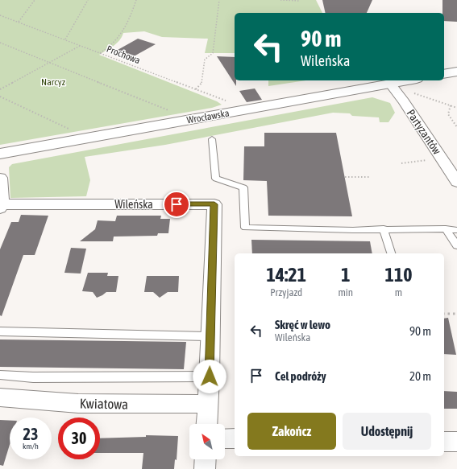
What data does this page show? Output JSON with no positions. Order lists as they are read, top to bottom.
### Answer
{
  "streets": {
    "street": [
      "Wrocławska",
      "Partyzantów",
      "Wileńska",
      "Kwiatowa"
    ],
    "path": ["Prochowa"]
  },
  "crossings": [
    ["Prochowa", "Wrocławska"],
    ["Wrocławska", "Partyzantów"],
    ["Wileńska", "Kwiatowa"]
  ],
  "parks": ["Narcyz"],
  "north": "top left",
  "page": {
    "turn": ["90 m", "Wileńska"],
    "eta": [
      "14:21",
      "Przyjazd",
      "1",
      "min",
      "110",
      "m"
    ],
    "list": [
      {
        "name": "Skręć w lewo",
        "note": "Wileńska",
        "value": "90 m"
      },
      {
        "name": "Cel podróży",
        "value": "20 m"
      }
    ],
    "buttons": ["Zakończ", "Udostępnij"],
    "speed": "23 km/h",
    "limit": "30"
  }
}
